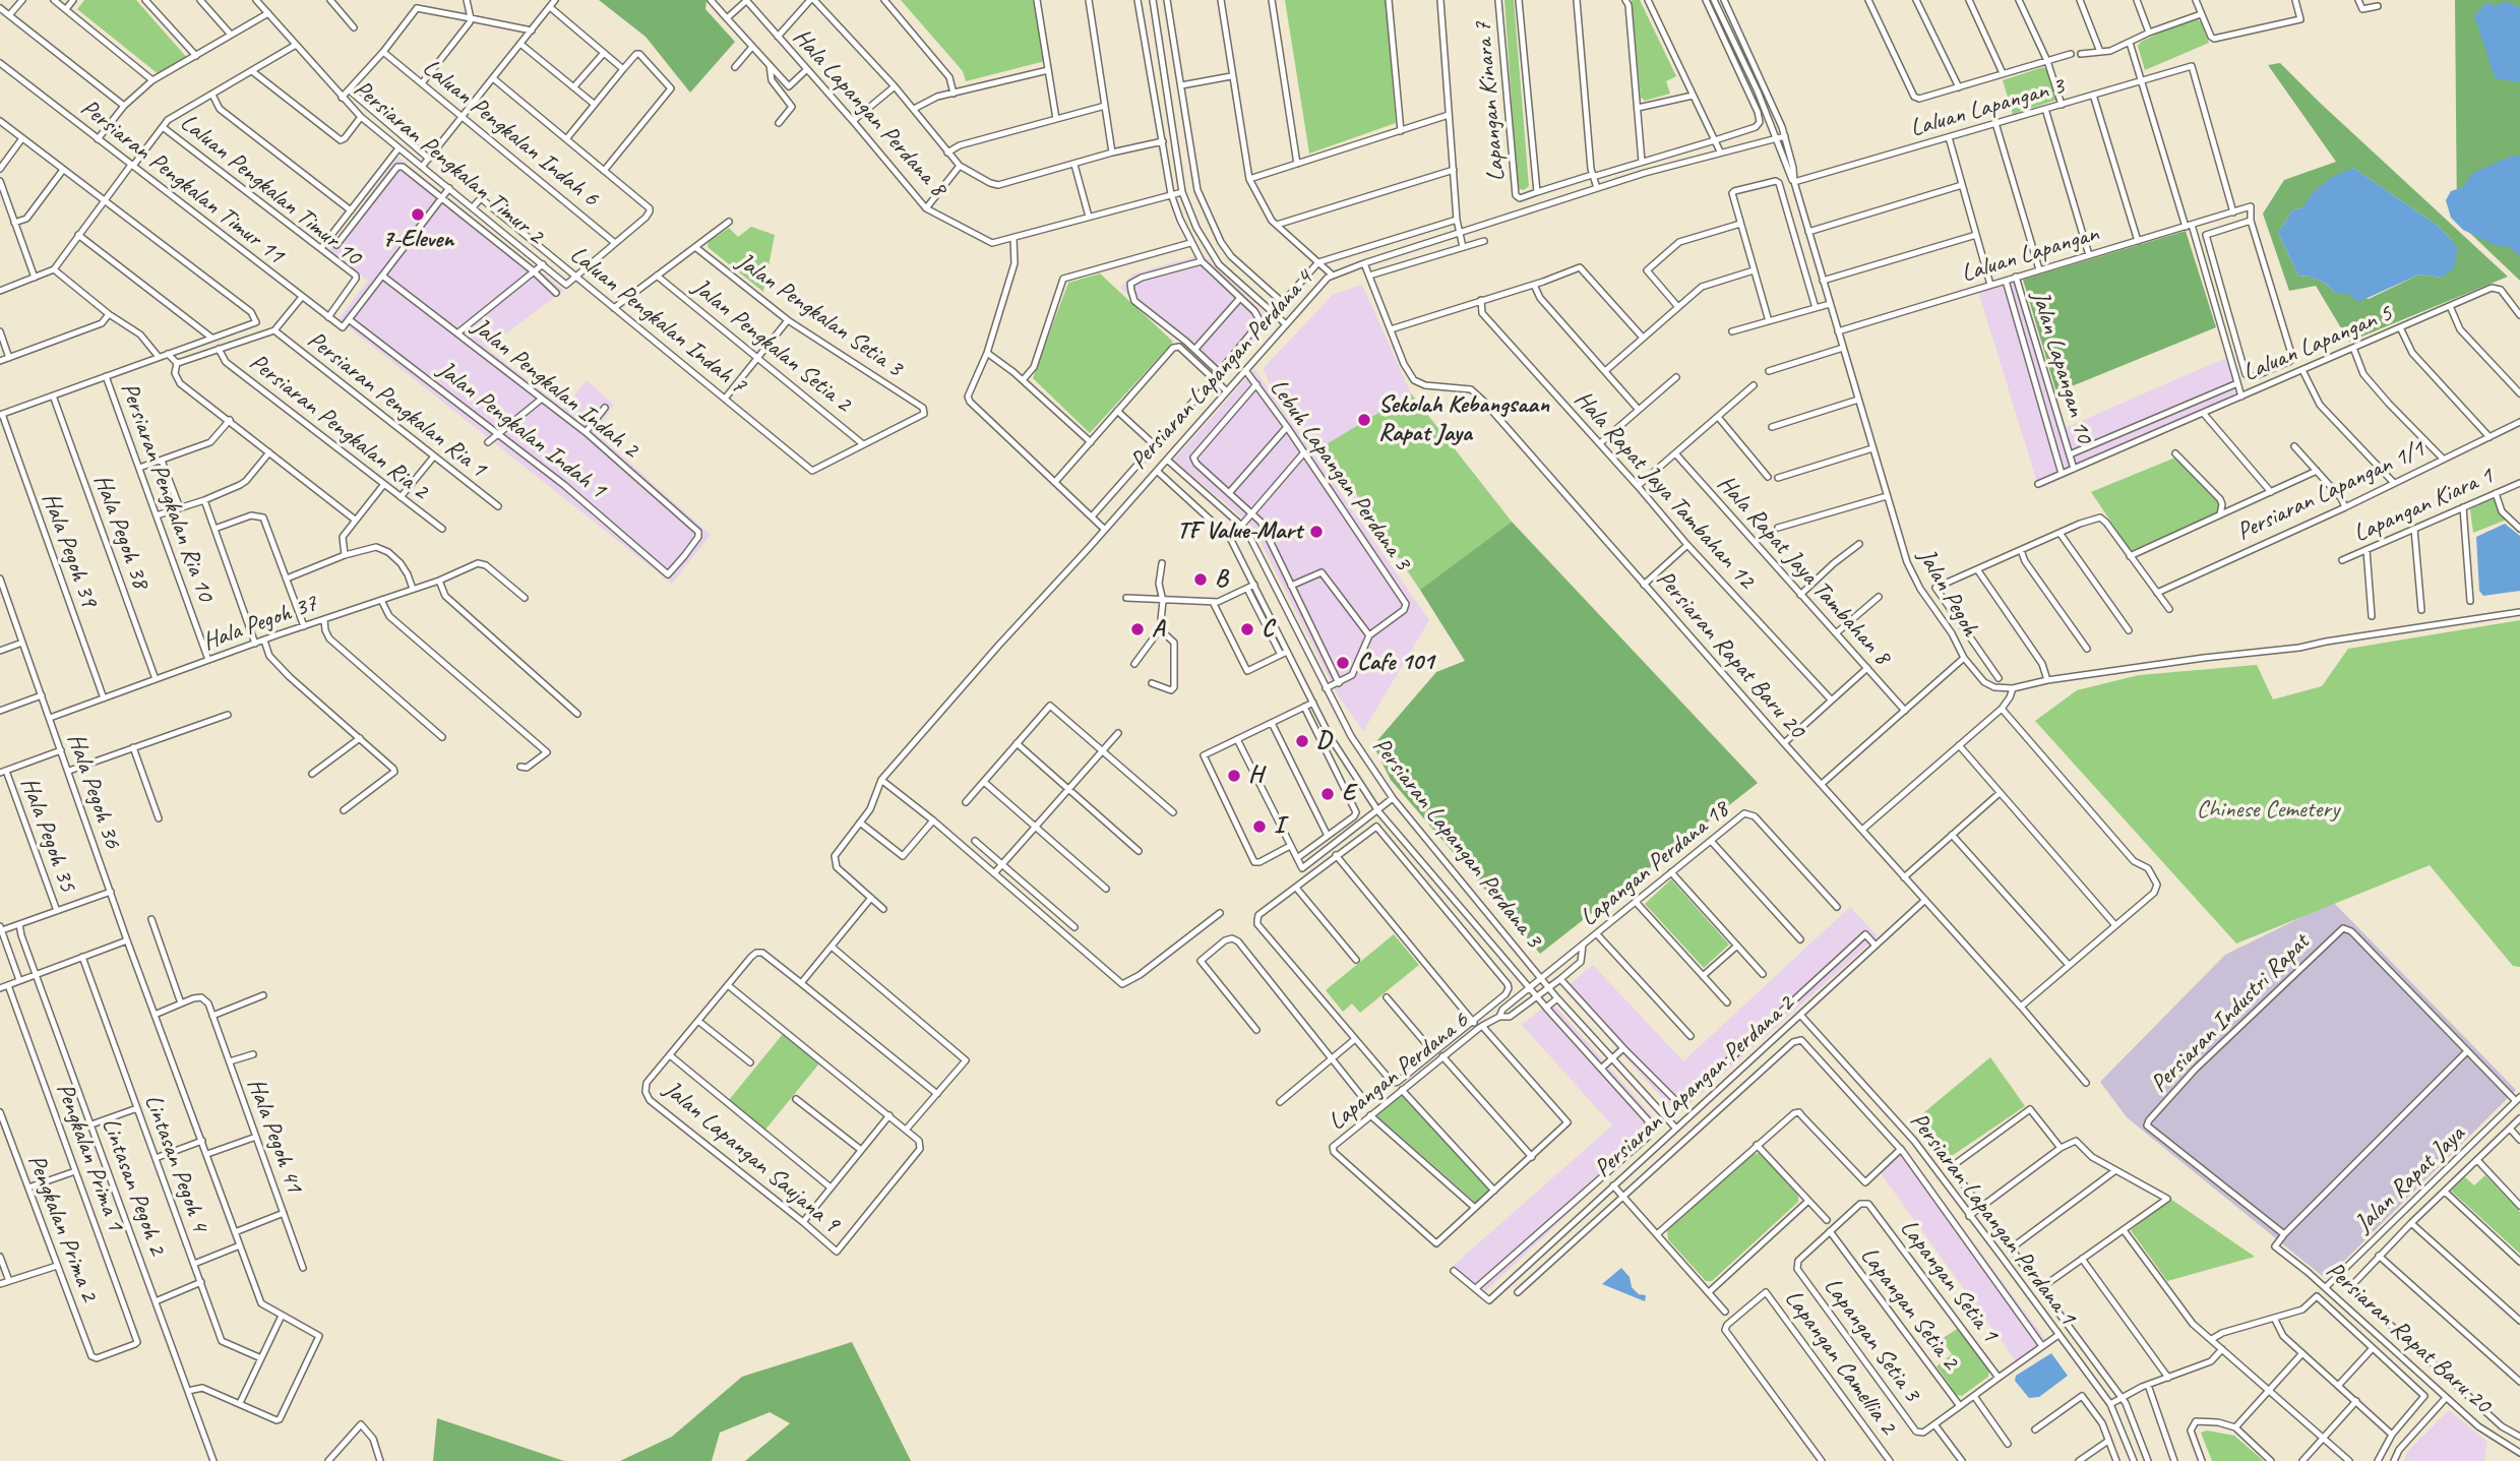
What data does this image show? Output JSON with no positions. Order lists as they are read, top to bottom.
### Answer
{
  "streets": {
    "street": [
      "Lapangan Kinara 7",
      "Laluan Lapangan 3",
      "Hala Lapangan Perdana 8",
      "Laluan Pengkalan Indah 6",
      "Persiaran Pengkalan Timur 2",
      "Persiaran Pengkalan Timur 11",
      "Laluan Pengkalan Timur 10",
      "Laluan Lapangan",
      "Jalan Pengkalan Setia 3",
      "Laluan Pengkalan Indah 7",
      "Laluan Lapangan 5",
      "Jalan Pengkalan Setia 2",
      "Jalan Lapangan 10",
      "Persiaran Lapangan Perdana 4",
      "Jalan Pengkalan Indah 2",
      "Persiaran Pengkalan Ria 1",
      "Persiaran Pengkalan Ria 2",
      "Jalan Pengkalan Indah 1",
      "Lebuh Lapangan Perdana 3",
      "Hala Rapat Jaya Tambahan 12",
      "Persiaran Lapangan 1/1",
      "Persiaran Pengkalan Ria 10",
      "Lapangan Kiara 1",
      "Hala Pegoh 38",
      "Hala Pegoh 39",
      "Hala Rapat Jaya Tambahan 8",
      "Jalan Pegoh",
      "Hala Pegoh 37",
      "Persiaran Rapat Baru 20",
      "Hala Pegoh 36",
      "Hala Pegoh 35",
      "Persiaran Lapangan Perdana 3",
      "Lapangan Perdana 18",
      "Persiaran Industri Rapat",
      "Lapangan Perdana 6",
      "Persiaran Lapangan Perdana 2",
      "Hala Pegoh 41",
      "Pengkalan Prima 1",
      "Jalan Lapangan Saujana 9",
      "Lintasan Pegoh 4",
      "Jalan Rapat Jaya",
      "Lintasan Pegoh 2",
      "Persiaran Lapangan Perdana 1",
      "Pengkalan Prima 2",
      "Lapangan Setia 1",
      "Lapangan Setia 2",
      "Lapangan Setia 3",
      "Lapangan Camellia 2"
    ]
  },
  "crossings": [
    ["Laluan Lapangan 3", "Laluan Lapangan"],
    ["Laluan Lapangan 3", "Laluan Lapangan 5"],
    ["Laluan Lapangan 3", "Jalan Pegoh"],
    ["Persiaran Pengkalan Timur 2", "Laluan Pengkalan Indah 7"],
    ["Persiaran Pengkalan Timur 11", "Laluan Pengkalan Timur 10"],
    ["Persiaran Pengkalan Timur 11", "Jalan Pengkalan Indah 1"],
    ["Laluan Lapangan", "Laluan Lapangan 5"],
    ["Laluan Lapangan", "Jalan Lapangan 10"],
    ["Laluan Lapangan", "Jalan Pegoh"],
    ["Jalan Pengkalan Setia 3", "Laluan Pengkalan Indah 7"],
    ["Jalan Pengkalan Setia 3", "Jalan Pengkalan Setia 2"],
    ["Laluan Pengkalan Indah 7", "Jalan Pengkalan Setia 2"],
    ["Persiaran Lapangan Perdana 4", "Lebuh Lapangan Perdana 3"],
    ["Persiaran Lapangan Perdana 4", "Jalan Pegoh"],
    ["Persiaran Lapangan Perdana 4", "Persiaran Rapat Baru 20"],
    ["Persiaran Lapangan Perdana 4", "Persiaran Lapangan Perdana 3"],
    ["Jalan Pengkalan Indah 2", "Jalan Pengkalan Indah 1"],
    ["Persiaran Pengkalan Ria 10", "Hala Pegoh 37"],
    ["Hala Pegoh 38", "Hala Pegoh 37"],
    ["Hala Pegoh 39", "Hala Pegoh 37"],
    ["Hala Pegoh 37", "Hala Pegoh 36"],
    ["Persiaran Rapat Baru 20", "Persiaran Industri Rapat"],
    ["Persiaran Rapat Baru 20", "Persiaran Lapangan Perdana 2"],
    ["Persiaran Rapat Baru 20", "Jalan Rapat Jaya"],
    ["Persiaran Lapangan Perdana 3", "Lapangan Perdana 18"],
    ["Persiaran Lapangan Perdana 3", "Lapangan Perdana 6"],
    ["Persiaran Lapangan Perdana 3", "Persiaran Lapangan Perdana 2"],
    ["Lapangan Perdana 18", "Lapangan Perdana 6"],
    ["Persiaran Industri Rapat", "Jalan Rapat Jaya"],
    ["Persiaran Lapangan Perdana 2", "Persiaran Lapangan Perdana 1"],
    ["Pengkalan Prima 1", "Pengkalan Prima 2"],
    ["Lapangan Setia 1", "Lapangan Setia 2"],
    ["Lapangan Setia 1", "Lapangan Setia 3"],
    ["Lapangan Setia 2", "Lapangan Setia 3"]
  ],
  "parks": ["Chinese Cemetery"],
  "places": [
    "7-Eleven",
    "Sekolah Kebangsaan Rapat Jaya",
    "TF Value-Mart",
    "B",
    "A",
    "C",
    "Cafe 101",
    "D",
    "H",
    "E",
    "I"
  ]
}
